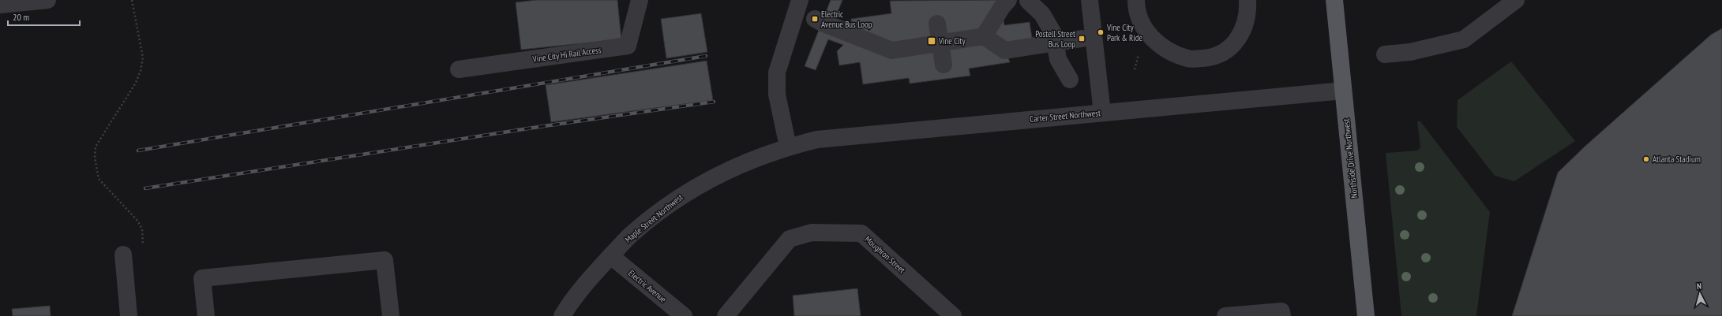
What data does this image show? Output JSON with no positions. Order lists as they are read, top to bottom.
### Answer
{
  "streets": {
    "main road": ["Northside Drive Northwest"],
    "street": [
      "Vine City Hi Rail Access",
      "Carter Street Northwest",
      "Maple Street Northwest",
      "Moughron Street",
      "Electric Avenue"
    ]
  },
  "crossings": [
    ["Carter Street Northwest", "Northside Drive Northwest"],
    ["Carter Street Northwest", "Maple Street Northwest"],
    ["Maple Street Northwest", "Electric Avenue"]
  ],
  "places": {
    "transit": ["Electric Avenue Bus Loop", "Postell Street Bus Loop", "Vine City"],
    "other": ["Vine City Park & Ride", "Atlanta Stadium"]
  },
  "scale_bar": "20 m",
  "north": "top"
}
